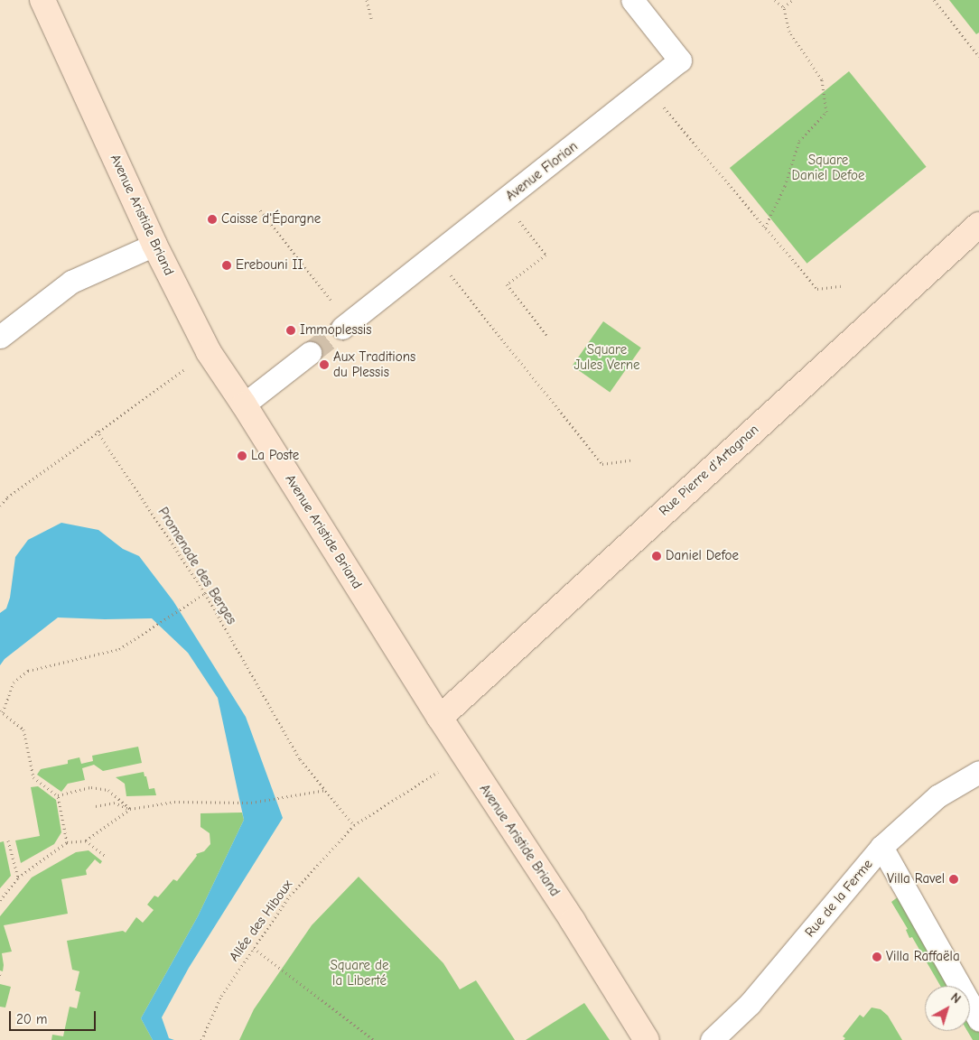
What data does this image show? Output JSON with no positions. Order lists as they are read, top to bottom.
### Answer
{
  "streets": {
    "street": [
      "Avenue Florian",
      "Avenue Aristide Briand",
      "Rue Pierre d'Artagnan",
      "Rue de la Ferme"
    ],
    "path": ["Promenade des Berges", "Allée des Hiboux"]
  },
  "crossings": [
    ["Avenue Aristide Briand", "Rue Pierre d'Artagnan"],
    ["Promenade des Berges", "Allée des Hiboux"]
  ],
  "parks": ["Square Daniel Defoe", "Square Jules Verne", "Square de la Liberté"],
  "places": [
    "Caisse d'Épargne",
    "Erebouni II",
    "Immoplessis",
    "Aux Traditions du Plessis",
    "La Poste",
    "Daniel Defoe",
    "Villa Ravel",
    "Villa Raffaëla"
  ],
  "scale_bar": "20 m",
  "north": "top right"
}
